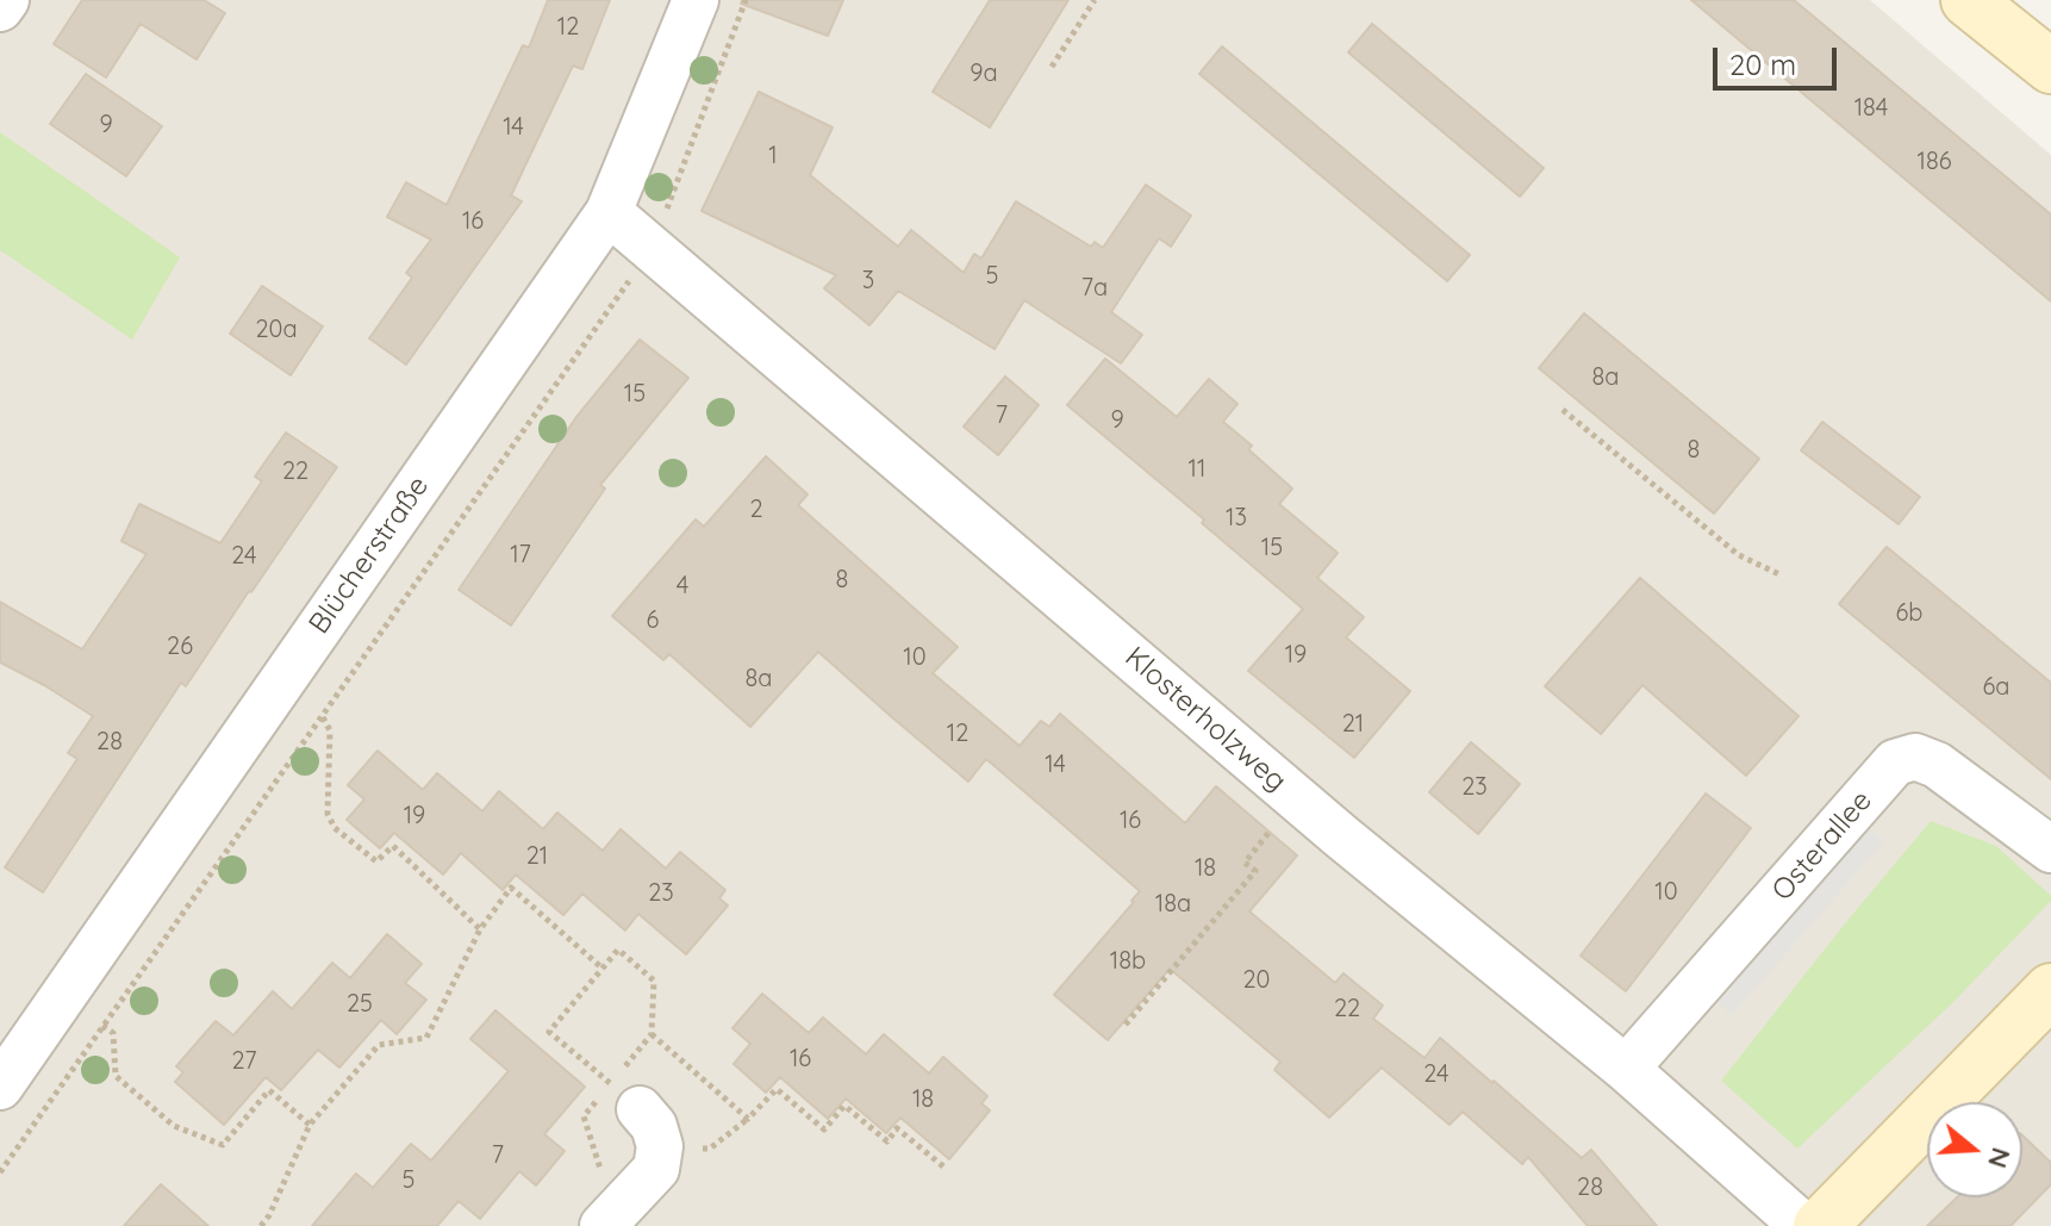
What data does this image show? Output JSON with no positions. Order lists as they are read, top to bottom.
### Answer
{
  "streets": {
    "street": ["Blücherstraße", "Klosterholzweg", "Osterallee"]
  },
  "crossings": [
    ["Blücherstraße", "Klosterholzweg"],
    ["Klosterholzweg", "Osterallee"]
  ],
  "house_numbers": [
    "12",
    "9a",
    "184",
    "9",
    "14",
    "1",
    "186",
    "16",
    "5",
    "3",
    "7a",
    "20a",
    "8a",
    "15",
    "7",
    "9",
    "8",
    "11",
    "22",
    "2",
    "13",
    "15",
    "17",
    "24",
    "8",
    "4",
    "6b",
    "6",
    "26",
    "19",
    "10",
    "8a",
    "6a",
    "21",
    "12",
    "28",
    "14",
    "23",
    "19",
    "16",
    "21",
    "18",
    "10",
    "23",
    "18a",
    "18b",
    "20",
    "25",
    "22",
    "16",
    "27",
    "24",
    "18",
    "7",
    "5",
    "28"
  ],
  "scale_bar": "20 m",
  "north": "right"
}
